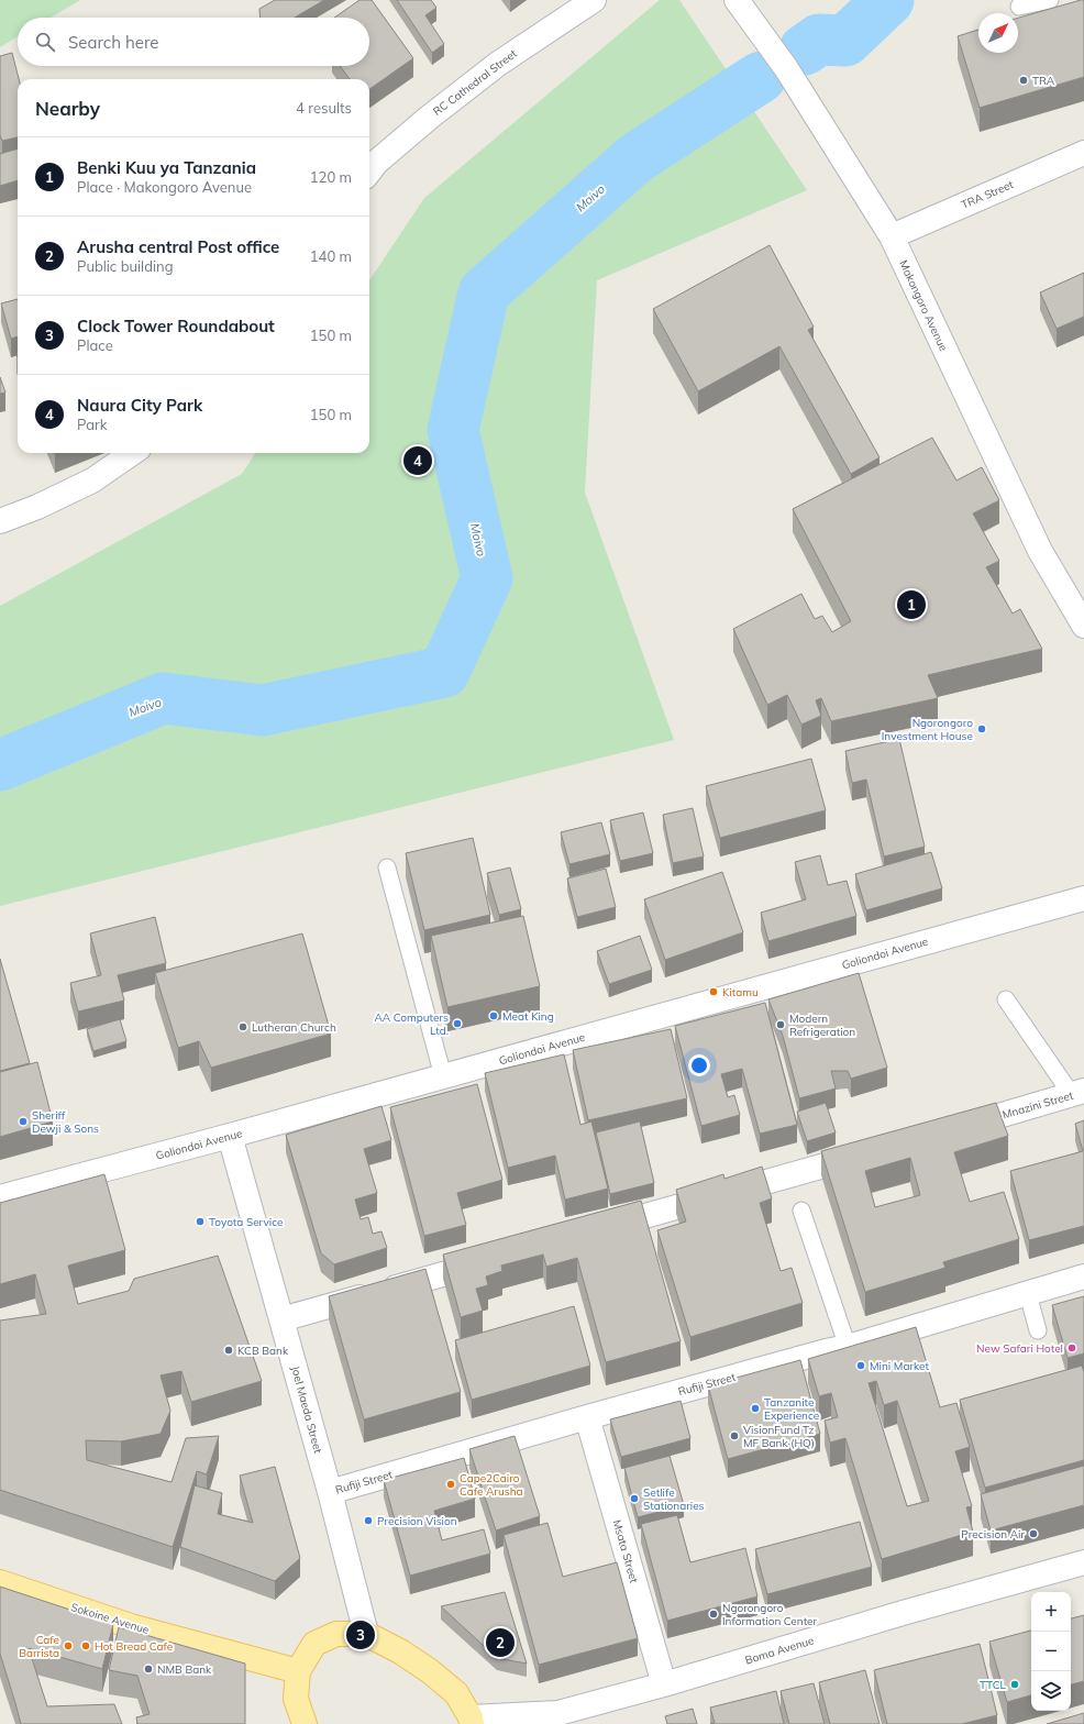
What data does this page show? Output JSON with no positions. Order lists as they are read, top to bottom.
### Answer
{
  "streets": {
    "main road": ["Sokoine Avenue"],
    "street": [
      "RC Cathedral Street",
      "TRA Street",
      "Makongoro Avenue",
      "Goliondoi Avenue",
      "Mnazini Street",
      "Rufiji Street",
      "Joel Maeda Street",
      "Msata Street",
      "Boma Avenue"
    ]
  },
  "crossings": [
    ["TRA Street", "Makongoro Avenue"],
    ["Goliondoi Avenue", "Joel Maeda Street"],
    ["Rufiji Street", "Joel Maeda Street"],
    ["Rufiji Street", "Msata Street"],
    ["Msata Street", "Boma Avenue"]
  ],
  "water": ["Moivo"],
  "places": [
    "TRA",
    "Ngorongoro Investment House",
    "Kitamu",
    "Meat King",
    "AA Computers Ltd.",
    "Modern Refrigeration",
    "Lutheran Church",
    "Sheriff Dewji & Sons",
    "Toyota Service",
    "New Safari Hotel",
    "KCB Bank",
    "Mini Market",
    "Tanzanite Experience",
    "VisionFund Tz MF Bank (HQ)",
    "Cape2Cairo Cafe Arusha",
    "Setlife Stationaries",
    "Precision Vision",
    "Precision Air",
    "Ngorongoro Information Center",
    "Cafe Barrista",
    "Hot Bread Cafe",
    "NMB Bank",
    "TTCL"
  ],
  "north": "top right",
  "page": {
    "search": "Search here",
    "heading": ["Nearby", "4 results"],
    "list": [
      {
        "mark": "1",
        "name": "Benki Kuu ya Tanzania",
        "note": "Place · Makongoro Avenue",
        "value": "120 m"
      },
      {
        "mark": "2",
        "name": "Arusha central Post office",
        "note": "Public building",
        "value": "140 m"
      },
      {
        "mark": "3",
        "name": "Clock Tower Roundabout",
        "note": "Place",
        "value": "150 m"
      },
      {
        "mark": "4",
        "name": "Naura City Park",
        "note": "Park",
        "value": "150 m"
      }
    ],
    "pins": [
      "4",
      "1",
      "3",
      "2"
    ],
    "map_buttons": ["+", "−"]
  }
}
